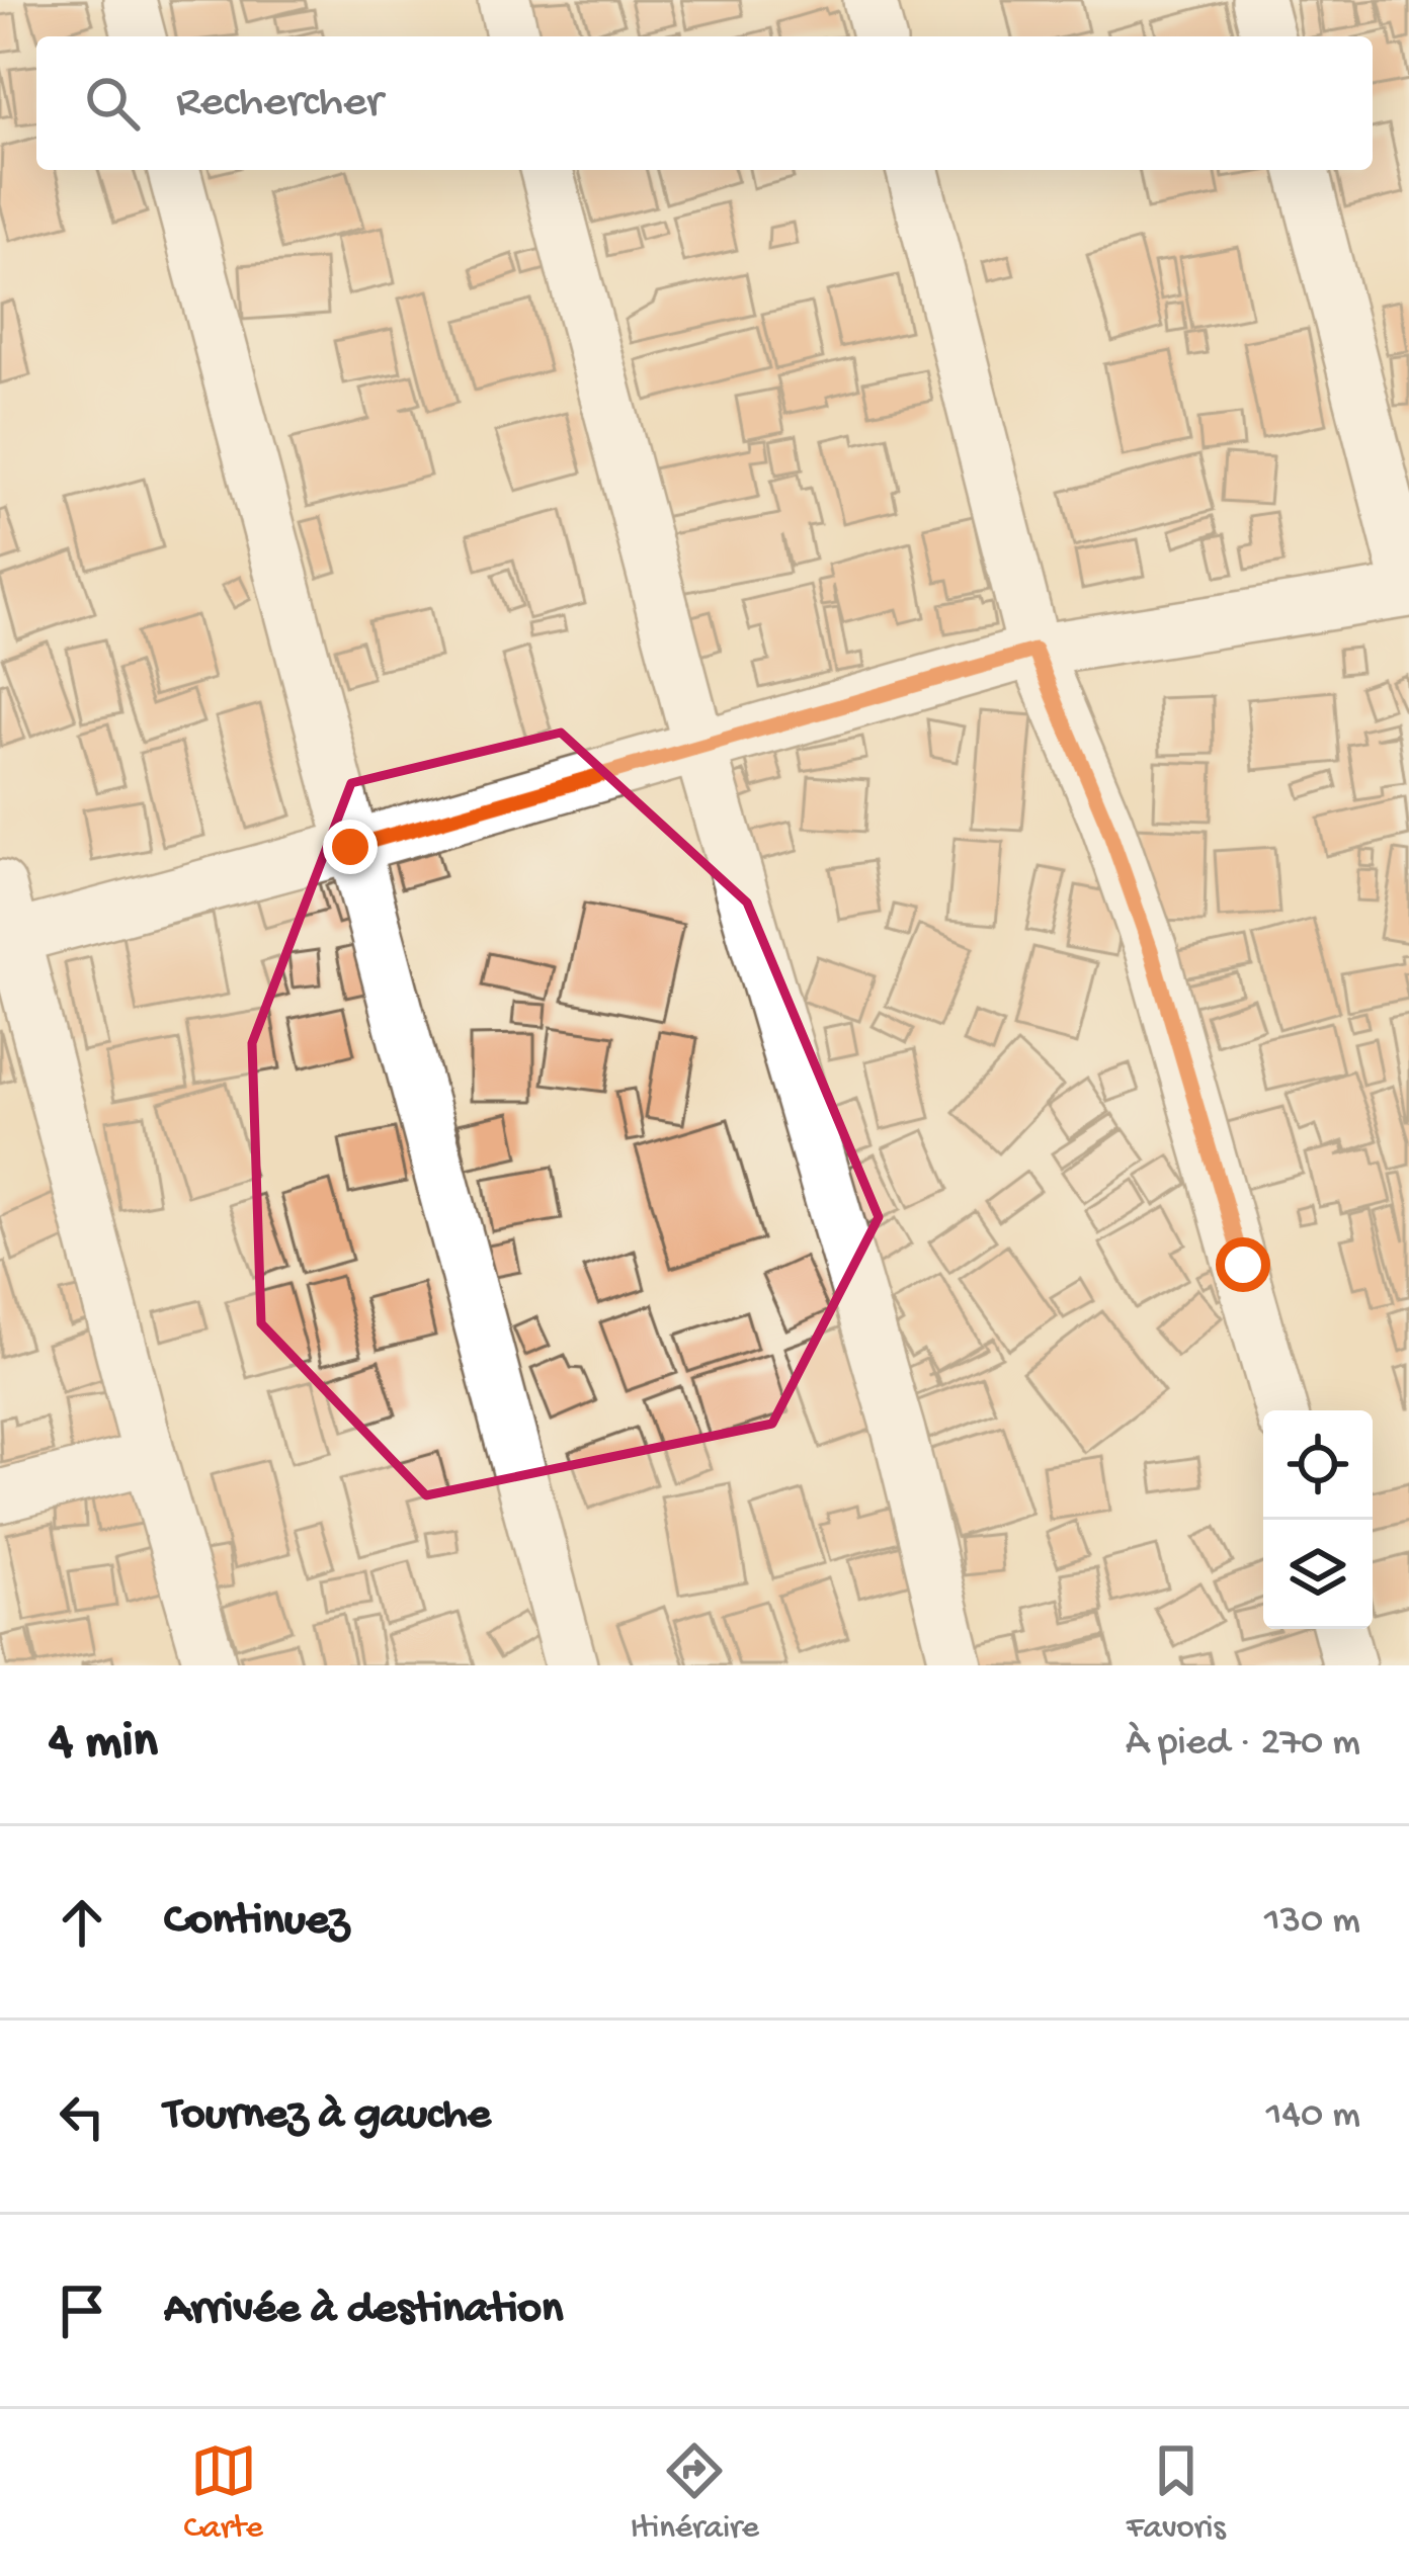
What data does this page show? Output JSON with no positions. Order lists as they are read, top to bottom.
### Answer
{
  "page": {
    "search": "Rechercher",
    "heading": ["4 min", "À pied · 270 m"],
    "list": [
      ["Continuez", "130 m"],
      ["Tournez à gauche", "140 m"],
      "Arrivée à destination"
    ],
    "nav": ["Carte", "Itinéraire", "Favoris"]
  }
}
